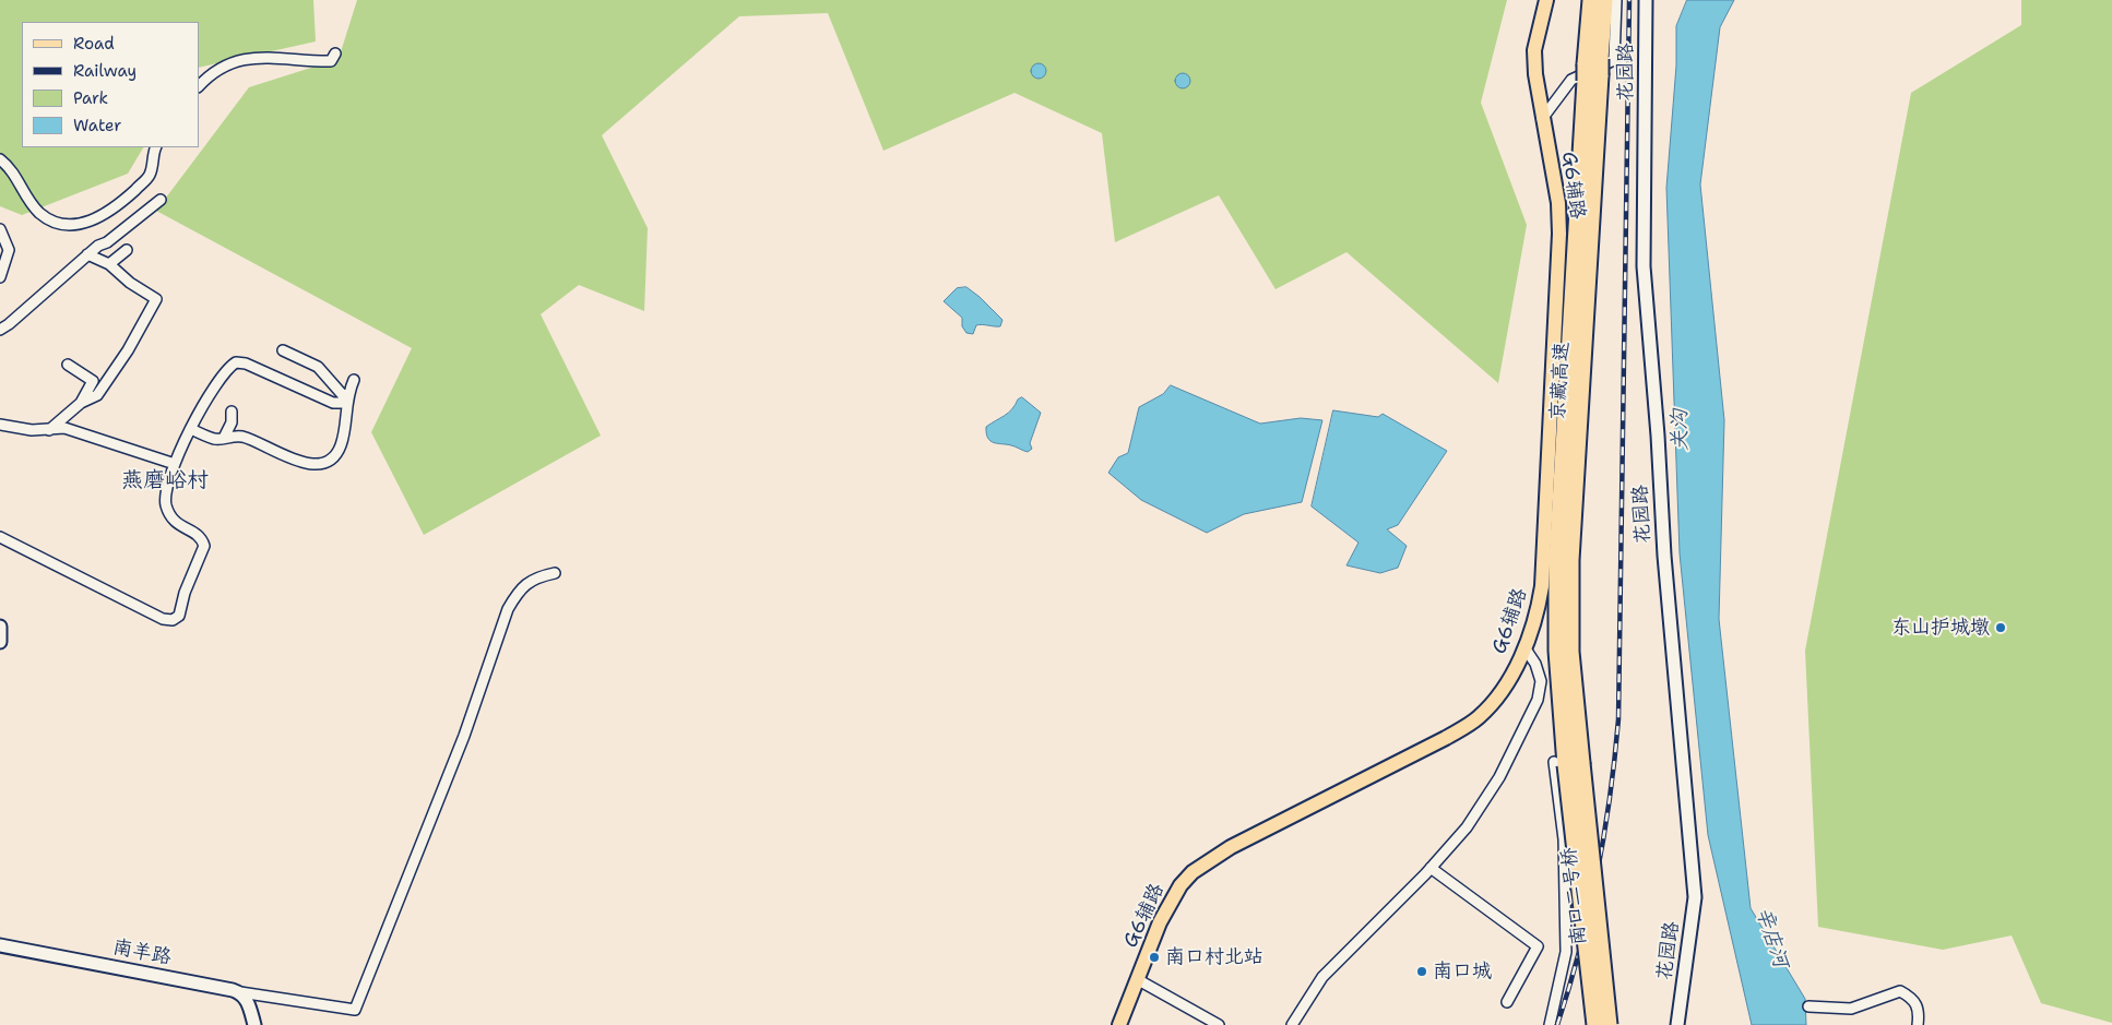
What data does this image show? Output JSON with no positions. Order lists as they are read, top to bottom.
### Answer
{
  "streets": {
    "highway": ["南口二号桥"],
    "main road": ["G6辅路"],
    "street": ["花园路", "南羊路"]
  },
  "districts": ["燕磨峪村"],
  "water": ["关沟", "辛店河"],
  "places": ["东山护城墩", "南口村北站", "南口城"],
  "legend": [
    "Road",
    "Railway",
    "Park",
    "Water"
  ]
}
